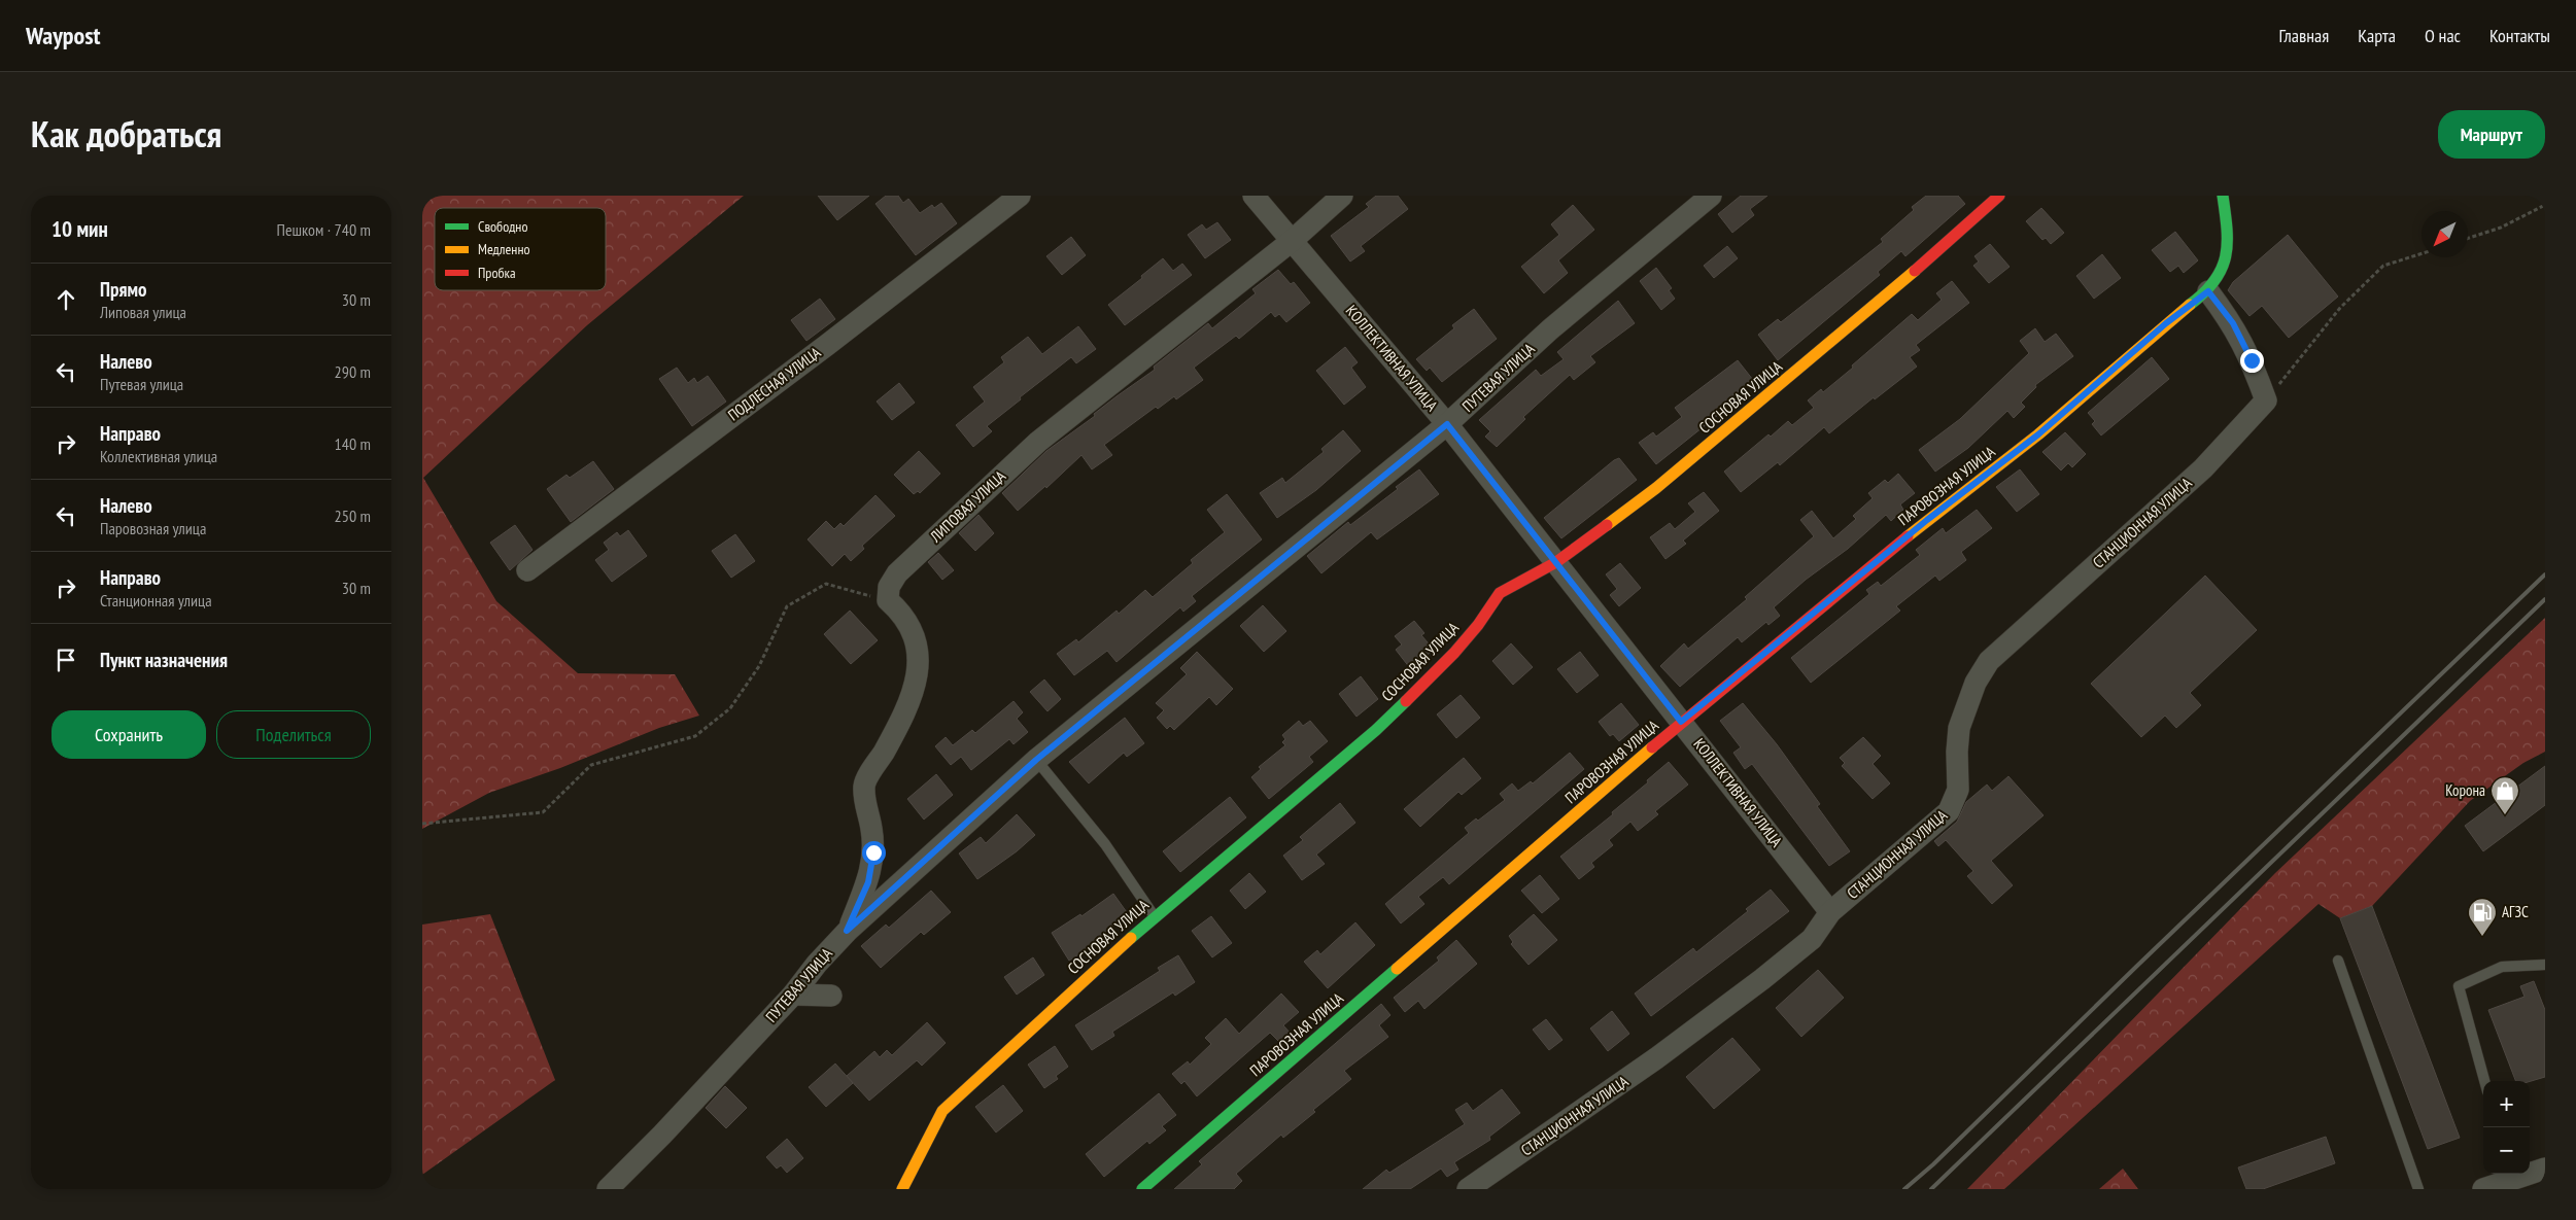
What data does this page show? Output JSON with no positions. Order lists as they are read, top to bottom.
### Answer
{
  "streets": {
    "street": [
      "КОЛЛЕКТИВНАЯ УЛИЦА",
      "ПУТЕВАЯ УЛИЦА",
      "ПОДЛЕСНАЯ УЛИЦА",
      "СОСНОВАЯ УЛИЦА",
      "ПАРОВОЗНАЯ УЛИЦА",
      "ЛИПОВАЯ УЛИЦА",
      "СТАНЦИОННАЯ УЛИЦА"
    ]
  },
  "crossings": [
    ["КОЛЛЕКТИВНАЯ УЛИЦА", "ПУТЕВАЯ УЛИЦА"],
    ["КОЛЛЕКТИВНАЯ УЛИЦА", "СОСНОВАЯ УЛИЦА"],
    ["КОЛЛЕКТИВНАЯ УЛИЦА", "ПАРОВОЗНАЯ УЛИЦА"],
    ["КОЛЛЕКТИВНАЯ УЛИЦА", "ЛИПОВАЯ УЛИЦА"],
    ["КОЛЛЕКТИВНАЯ УЛИЦА", "СТАНЦИОННАЯ УЛИЦА"]
  ],
  "places": {
    "shop": ["Корона"],
    "fuel station": ["АГЗС"]
  },
  "legend": ["Свободно", "Медленно", "Пробка"],
  "north": "bottom left",
  "page": {
    "header": "Waypost",
    "nav": [
      "Главная",
      "Карта",
      "О нас",
      "Контакты"
    ],
    "title": "Как добраться",
    "buttons": [
      "Маршрут",
      ["Сохранить", "Поделиться"]
    ],
    "heading": ["10 мин", "Пешком · 740 m"],
    "list": [
      ["Прямо", "Липовая улица", "30 m"],
      ["Налево", "Путевая улица", "290 m"],
      ["Направо", "Коллективная улица", "140 m"],
      ["Налево", "Паровозная улица", "250 m"],
      ["Направо", "Станционная улица", "30 m"],
      "Пункт назначения"
    ],
    "map_buttons": ["+", "−"]
  }
}
